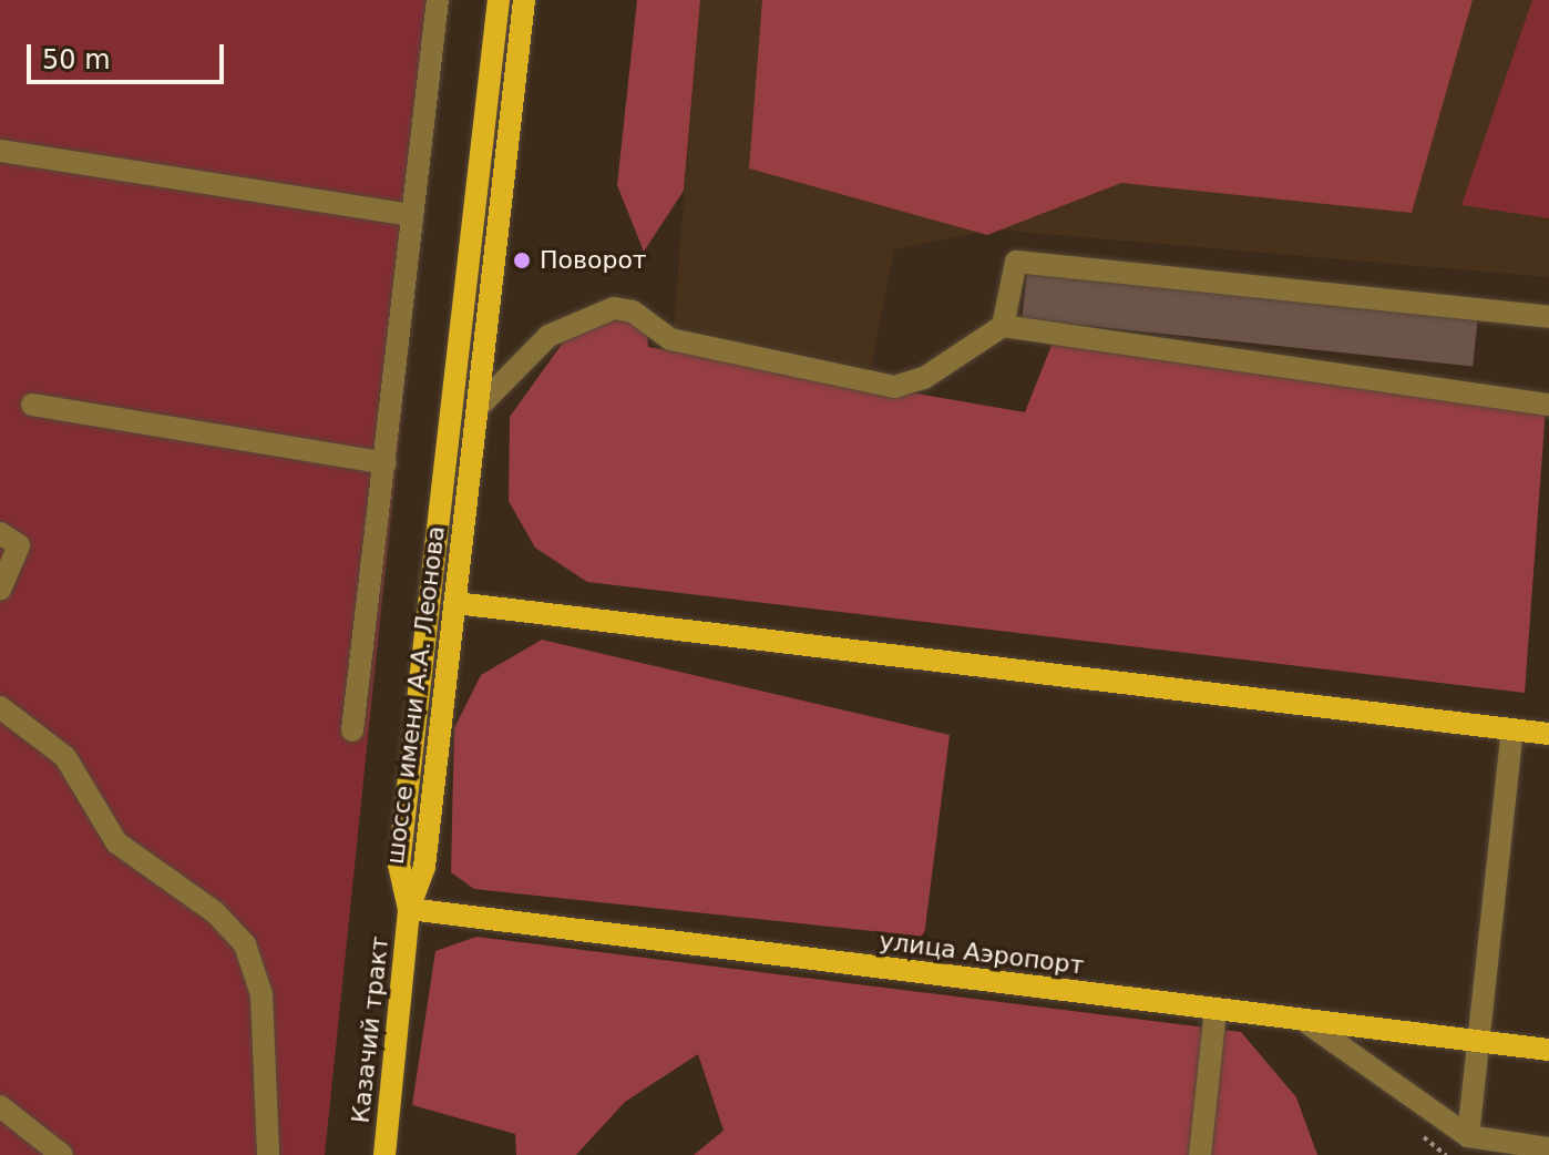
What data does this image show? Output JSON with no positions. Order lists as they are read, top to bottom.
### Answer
{
  "streets": {
    "main road": ["шоссе имени А.А. Леонова", "улица Аэропорт", "Казачий тракт"]
  },
  "crossings": [
    ["шоссе имени А.А. Леонова", "улица Аэропорт"],
    ["шоссе имени А.А. Леонова", "Казачий тракт"],
    ["улица Аэропорт", "Казачий тракт"]
  ],
  "places": ["Поворот"],
  "scale_bar": "50 m"
}
